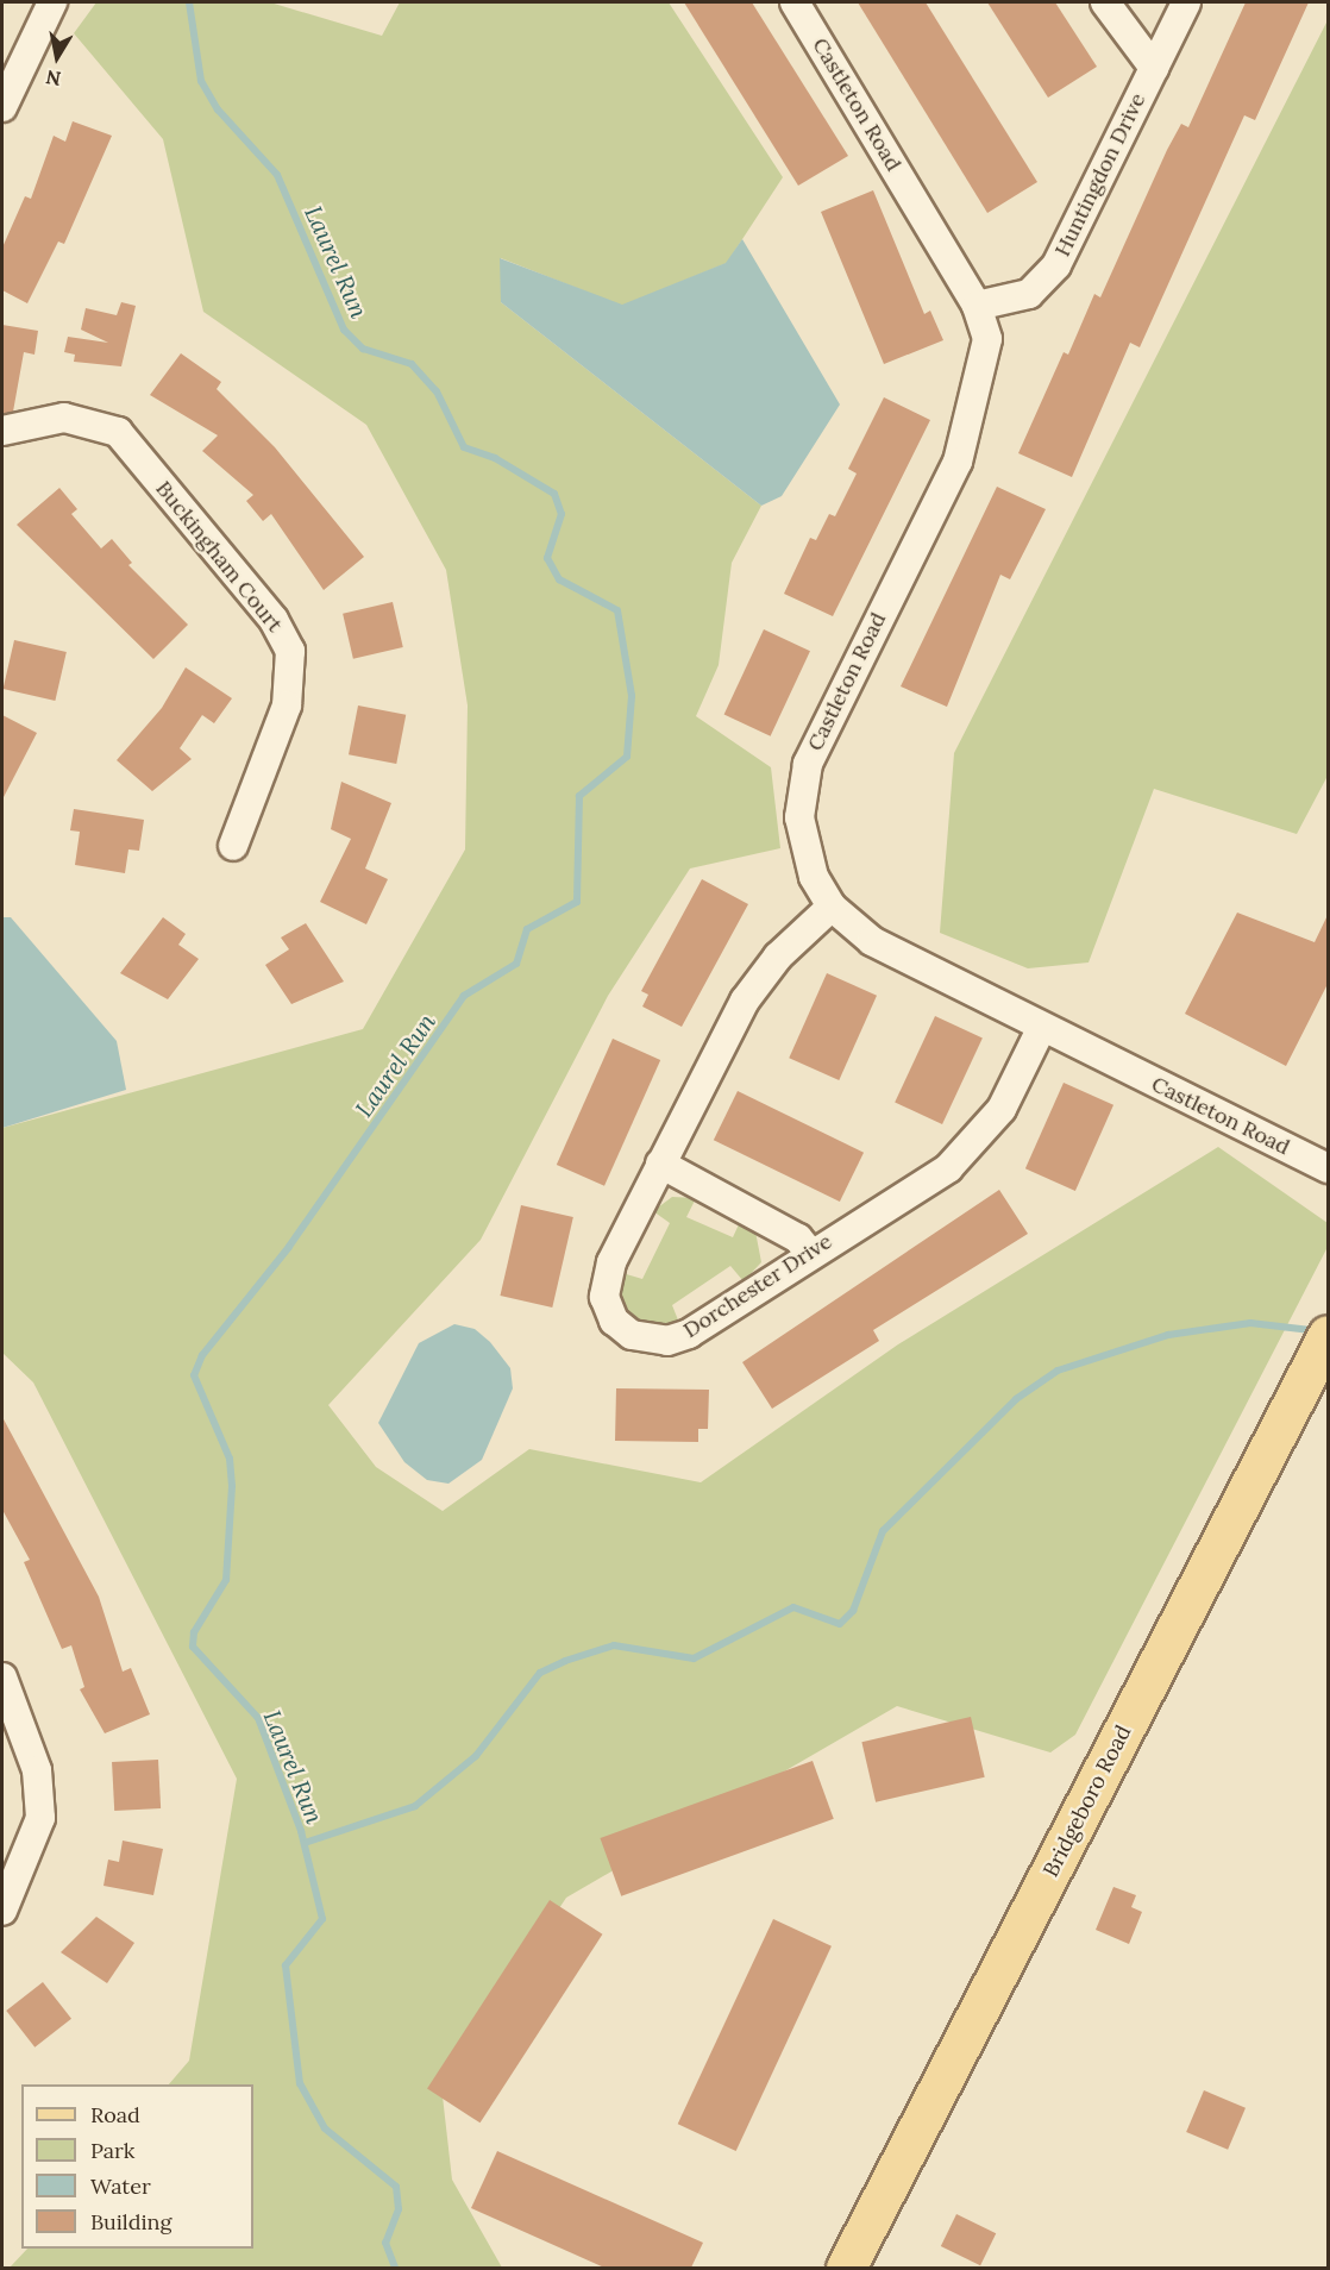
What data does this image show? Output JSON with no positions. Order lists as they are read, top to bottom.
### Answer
{
  "streets": {
    "main road": ["Bridgeboro Road"],
    "street": [
      "Castleton Road",
      "Huntingdon Drive",
      "Buckingham Court",
      "Dorchester Drive"
    ]
  },
  "crossings": [
    ["Castleton Road", "Huntingdon Drive"],
    ["Castleton Road", "Dorchester Drive"]
  ],
  "water": ["Laurel Run"],
  "legend": [
    "Road",
    "Park",
    "Water",
    "Building"
  ],
  "north": "bottom"
}
